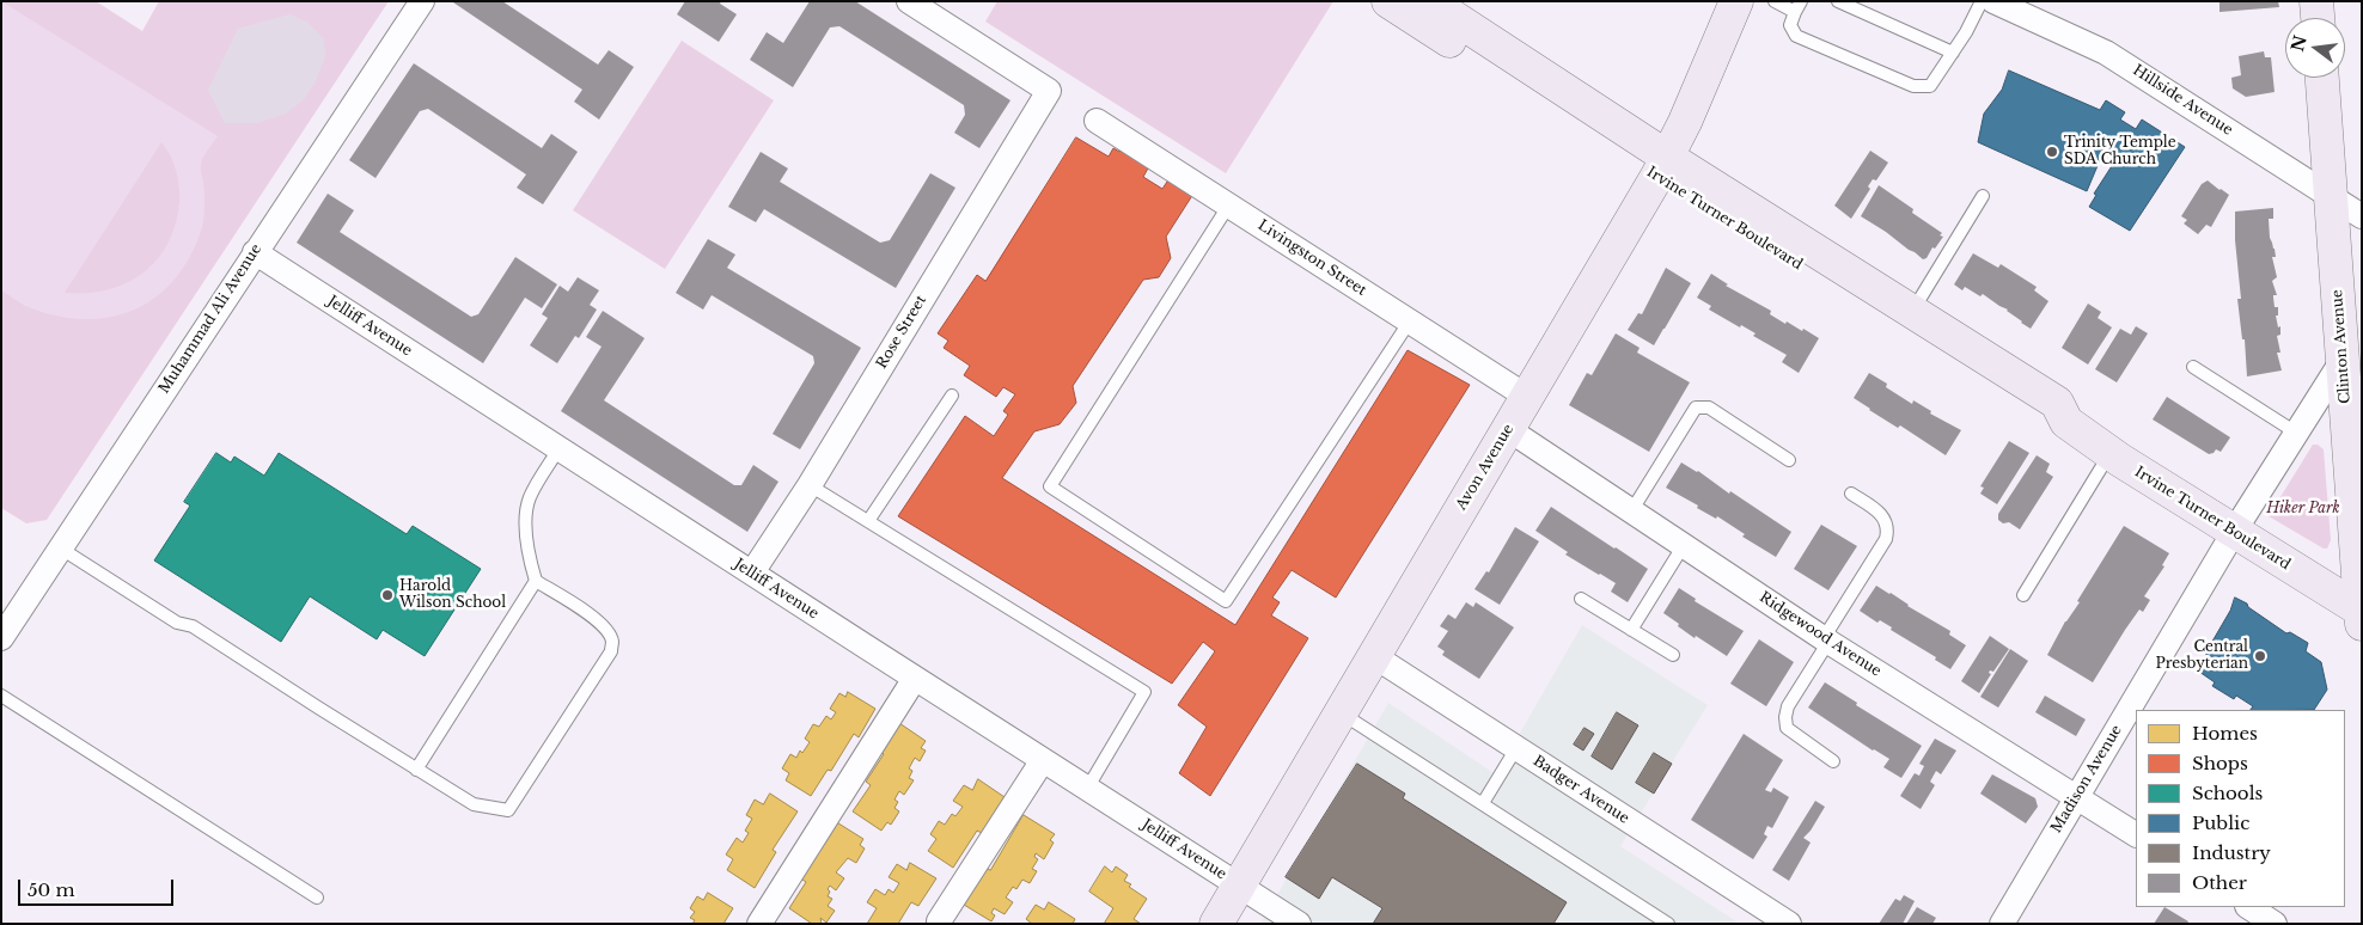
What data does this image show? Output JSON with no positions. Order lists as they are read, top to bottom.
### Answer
{
  "streets": {
    "main road": ["Irvine Turner Boulevard", "Clinton Avenue", "Avon Avenue"],
    "street": [
      "Hillside Avenue",
      "Livingston Street",
      "Muhammad Ali Avenue",
      "Jelliff Avenue",
      "Rose Street",
      "Ridgewood Avenue",
      "Madison Avenue",
      "Badger Avenue"
    ]
  },
  "crossings": [
    ["Hillside Avenue", "Clinton Avenue"],
    ["Irvine Turner Boulevard", "Clinton Avenue"],
    ["Irvine Turner Boulevard", "Avon Avenue"],
    ["Irvine Turner Boulevard", "Madison Avenue"],
    ["Livingston Street", "Avon Avenue"],
    ["Muhammad Ali Avenue", "Jelliff Avenue"],
    ["Jelliff Avenue", "Rose Street"],
    ["Jelliff Avenue", "Avon Avenue"],
    ["Clinton Avenue", "Madison Avenue"],
    ["Avon Avenue", "Ridgewood Avenue"],
    ["Avon Avenue", "Badger Avenue"],
    ["Ridgewood Avenue", "Madison Avenue"]
  ],
  "parks": ["Hiker Park"],
  "places": ["Trinity Temple SDA Church", "Harold Wilson School", "Central Presbyterian"],
  "legend": [
    "Homes",
    "Shops",
    "Schools",
    "Public",
    "Industry",
    "Other"
  ],
  "scale_bar": "50 m",
  "north": "left"
}
